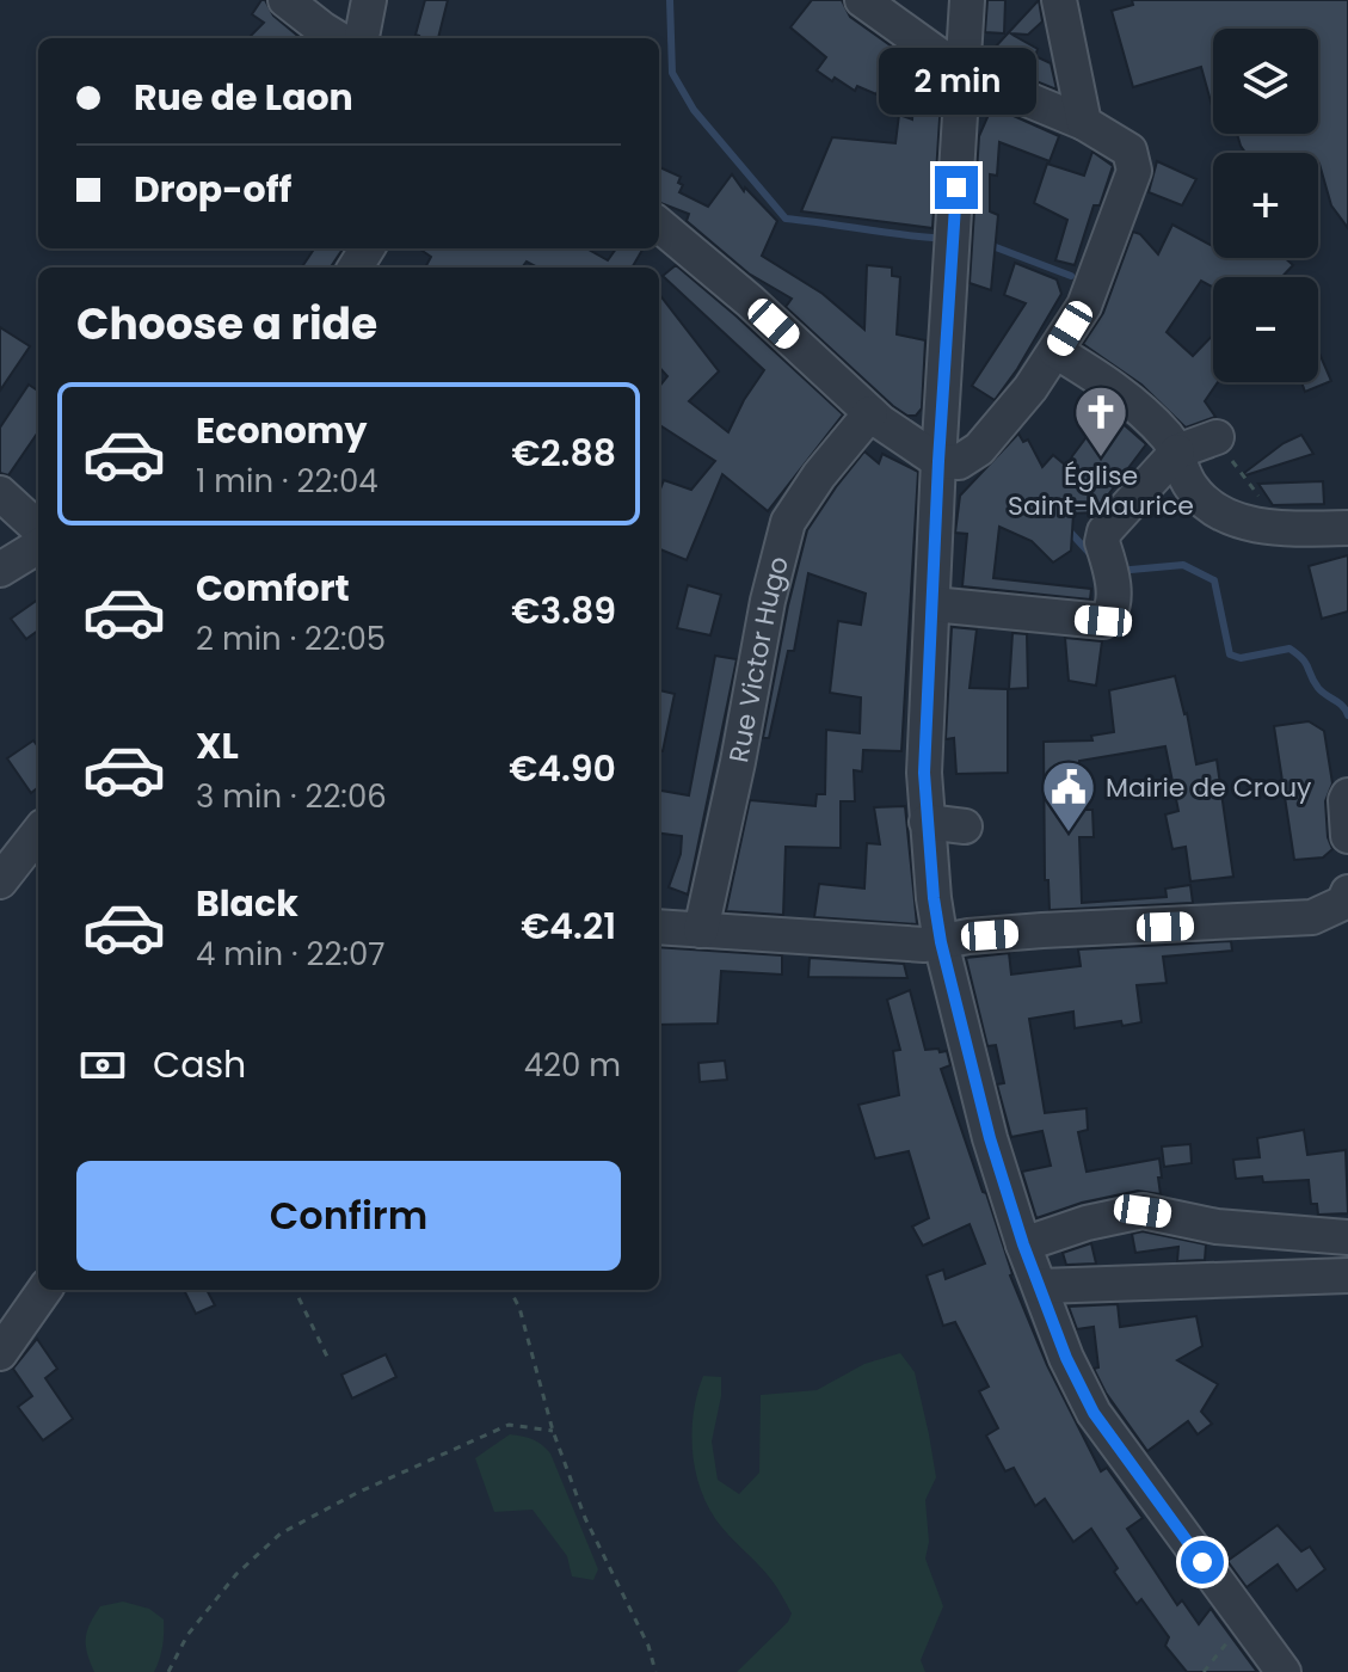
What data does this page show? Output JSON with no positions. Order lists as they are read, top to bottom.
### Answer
{
  "streets": {
    "street": ["Rue Victor Hugo"]
  },
  "places": {
    "church": ["Église Saint-Maurice"],
    "public building": ["Mairie de Crouy"]
  },
  "page": {
    "map_buttons": ["+", "−"],
    "banner": ["Rue de Laon", "Drop-off"],
    "bubble": "2 min",
    "heading": "Choose a ride",
    "list": [
      {
        "name": "Economy",
        "note": "1 min · 22:04",
        "value": "€2.88"
      },
      {
        "name": "Comfort",
        "note": "2 min · 22:05",
        "value": "€3.89"
      },
      {
        "name": "XL",
        "note": "3 min · 22:06",
        "value": "€4.90"
      },
      {
        "name": "Black",
        "note": "4 min · 22:07",
        "value": "€4.21"
      }
    ],
    "pay": ["Cash", "420 m"],
    "buttons": "Confirm"
  }
}
